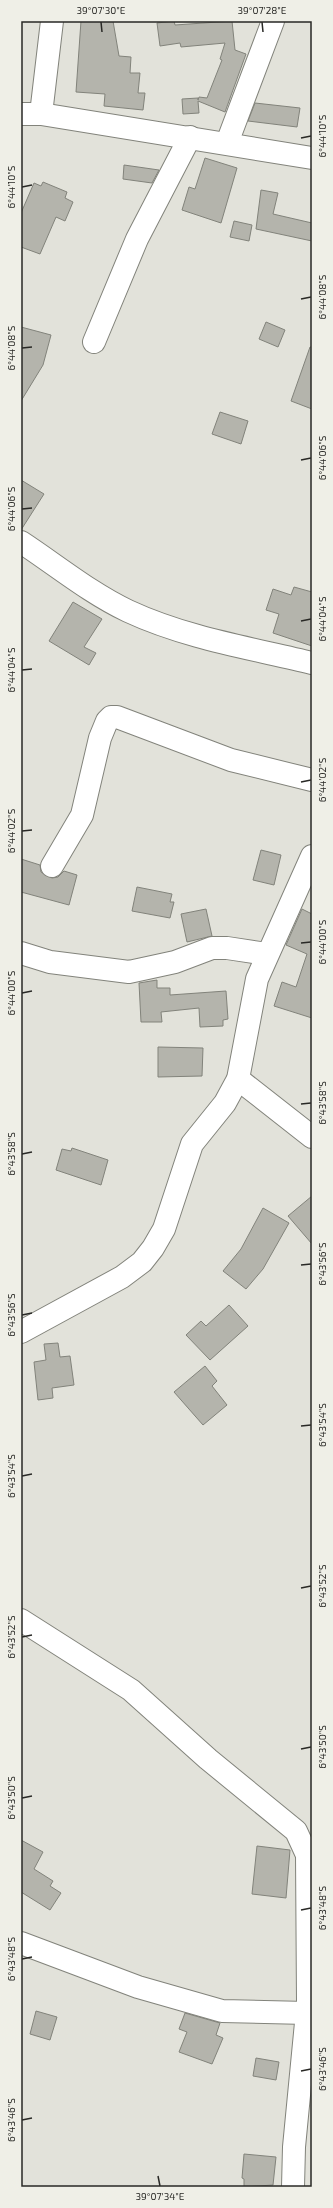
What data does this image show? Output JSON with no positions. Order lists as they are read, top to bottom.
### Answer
{
  "coordinates": [
    "39°07'30\"E",
    "39°07'28\"E",
    "6°44'10\"S",
    "6°44'08\"S",
    "6°44'06\"S",
    "6°44'04\"S",
    "6°44'02\"S",
    "6°44'00\"S",
    "6°43'58\"S",
    "6°43'56\"S",
    "6°43'54\"S",
    "6°43'52\"S",
    "6°43'50\"S",
    "6°43'48\"S",
    "6°43'46\"S",
    "39°07'34\"E"
  ]
}
